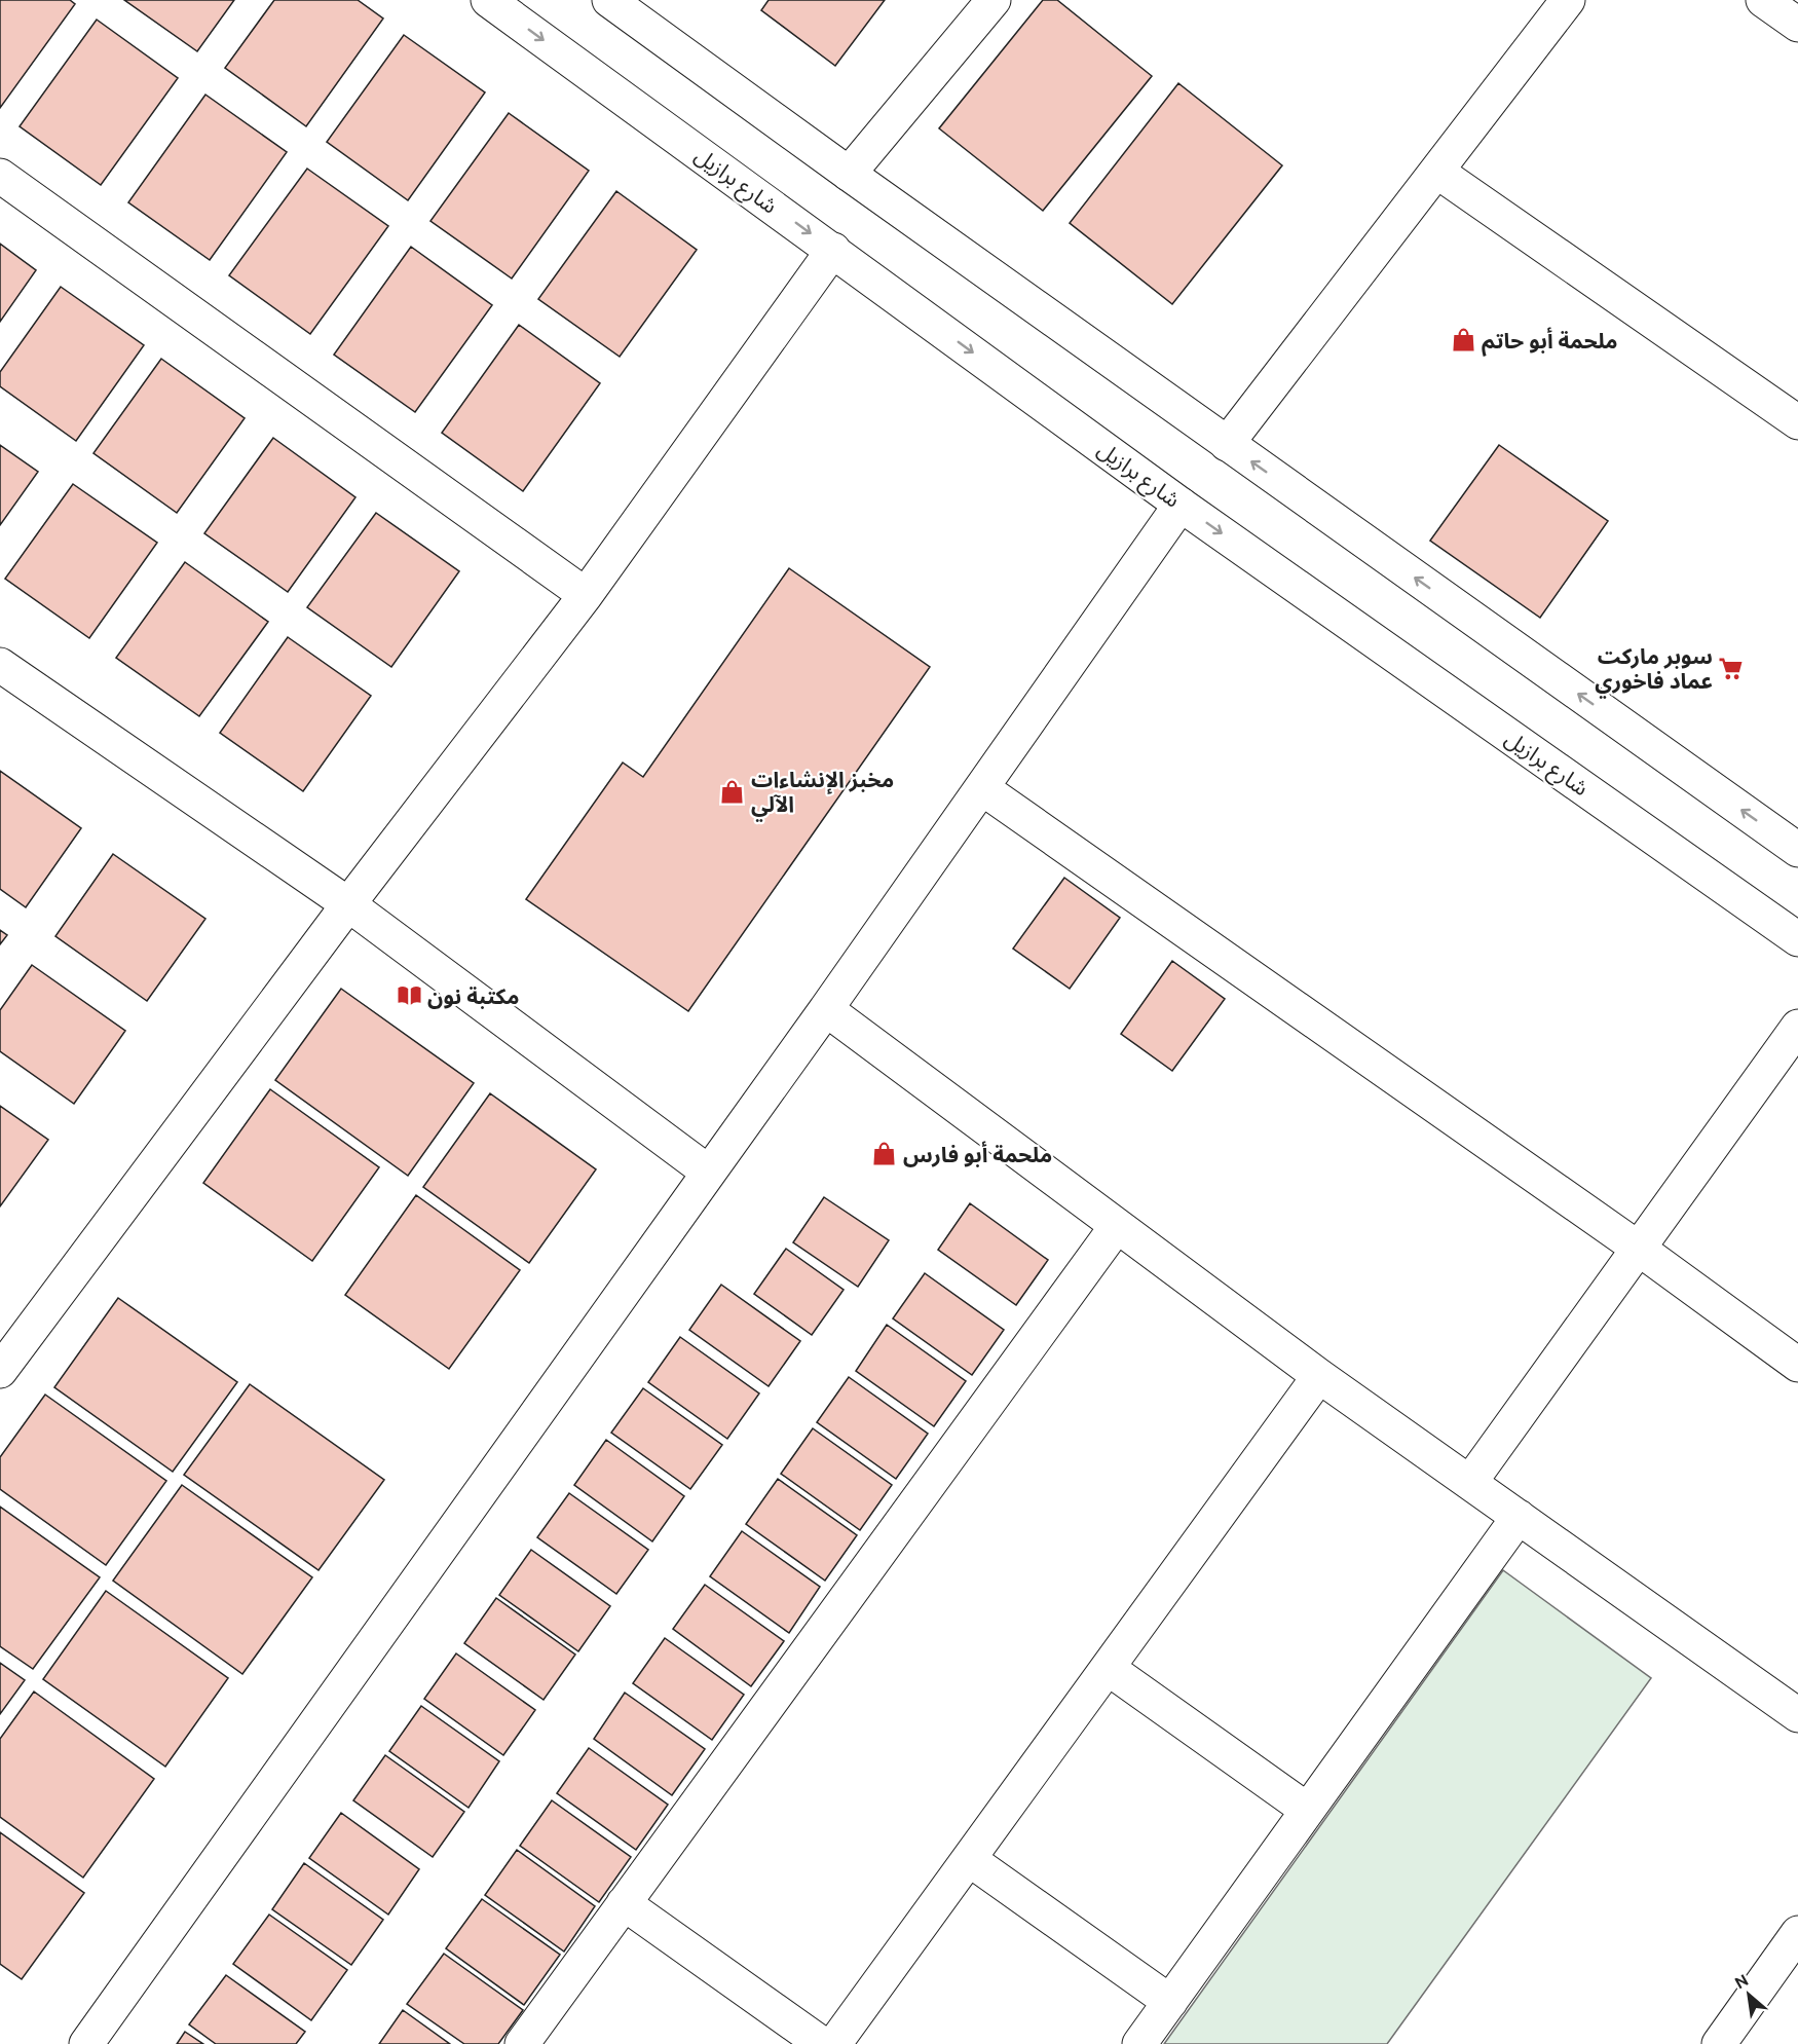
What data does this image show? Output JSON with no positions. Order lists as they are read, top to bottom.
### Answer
{
  "streets": {
    "main road": ["شارع برازيل"]
  },
  "places": {
    "shop": ["ملحمة أبو حاتم", "مخبز الإنشاءات الآلي", "ملحمة أبو فارس"],
    "supermarket": ["سوبر ماركت عماد فاخوري"],
    "library": ["مكتبة نون"]
  },
  "north": "top left"
}
